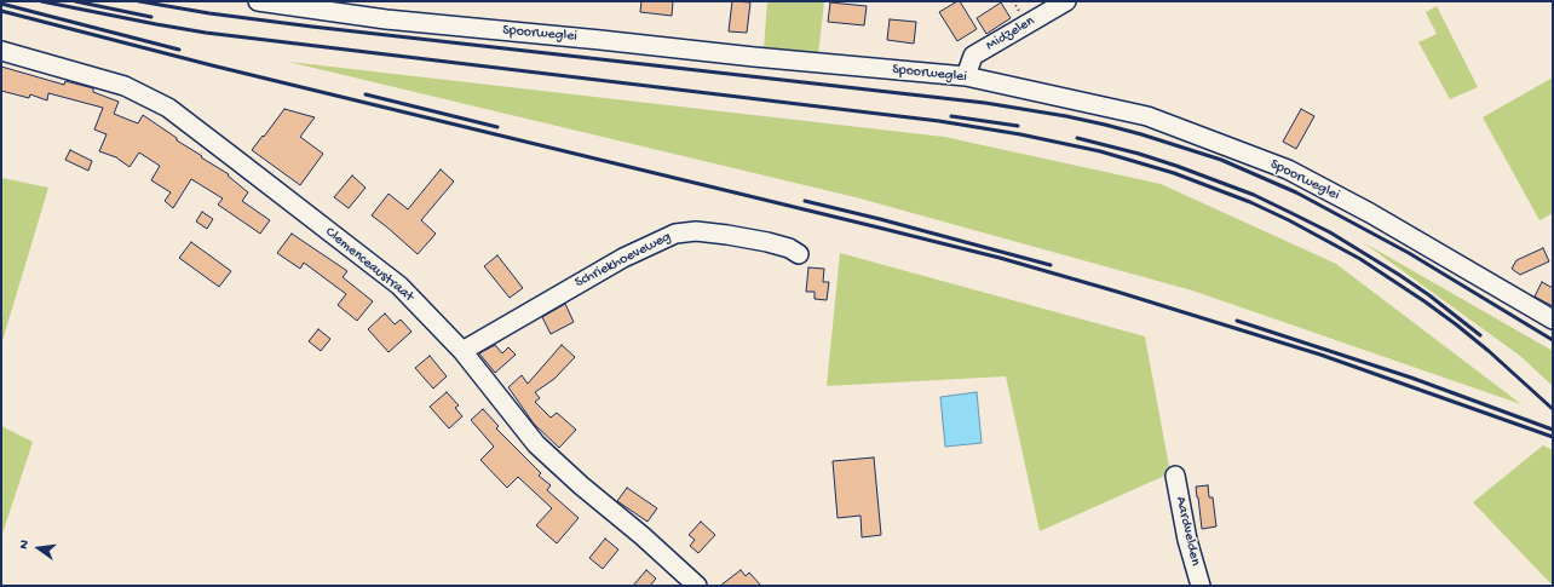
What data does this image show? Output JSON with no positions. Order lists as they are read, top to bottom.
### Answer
{
  "streets": {
    "street": [
      "Spoorweglei",
      "Midzelen",
      "Schriekhoeveweg",
      "Clemenceaustraat",
      "Aardvelden"
    ]
  },
  "crossings": [
    ["Spoorweglei", "Midzelen"],
    ["Schriekhoeveweg", "Clemenceaustraat"]
  ],
  "north": "left"
}
